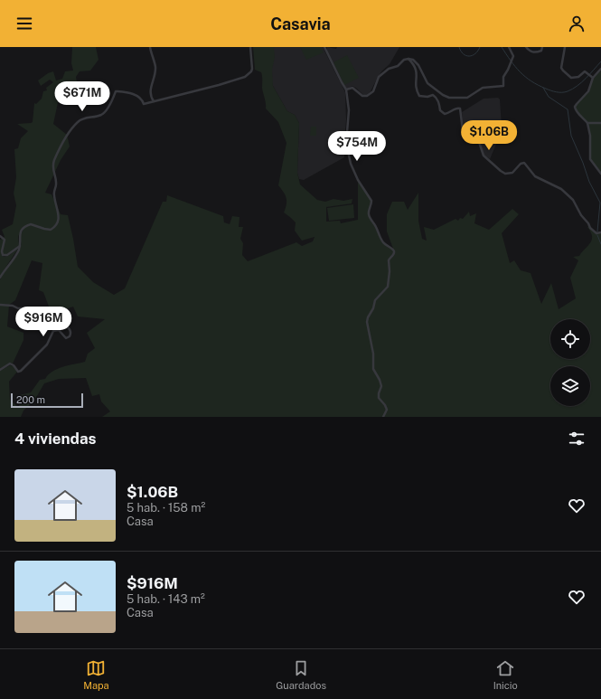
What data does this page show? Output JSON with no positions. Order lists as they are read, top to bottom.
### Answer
{
  "scale_bar": "200 m",
  "page": {
    "header": "Casavia",
    "price": [
      "$671M",
      "$1.06B",
      "$754M",
      "$916M"
    ],
    "scale": "200 m",
    "heading": "4 viviendas",
    "list": [
      {
        "name": "$1.06B",
        "note": "5 hab. · 158 m² · Casa"
      },
      {
        "name": "$916M",
        "note": "5 hab. · 143 m² · Casa"
      }
    ],
    "tabs": ["Mapa", "Guardados", "Inicio"]
  }
}
